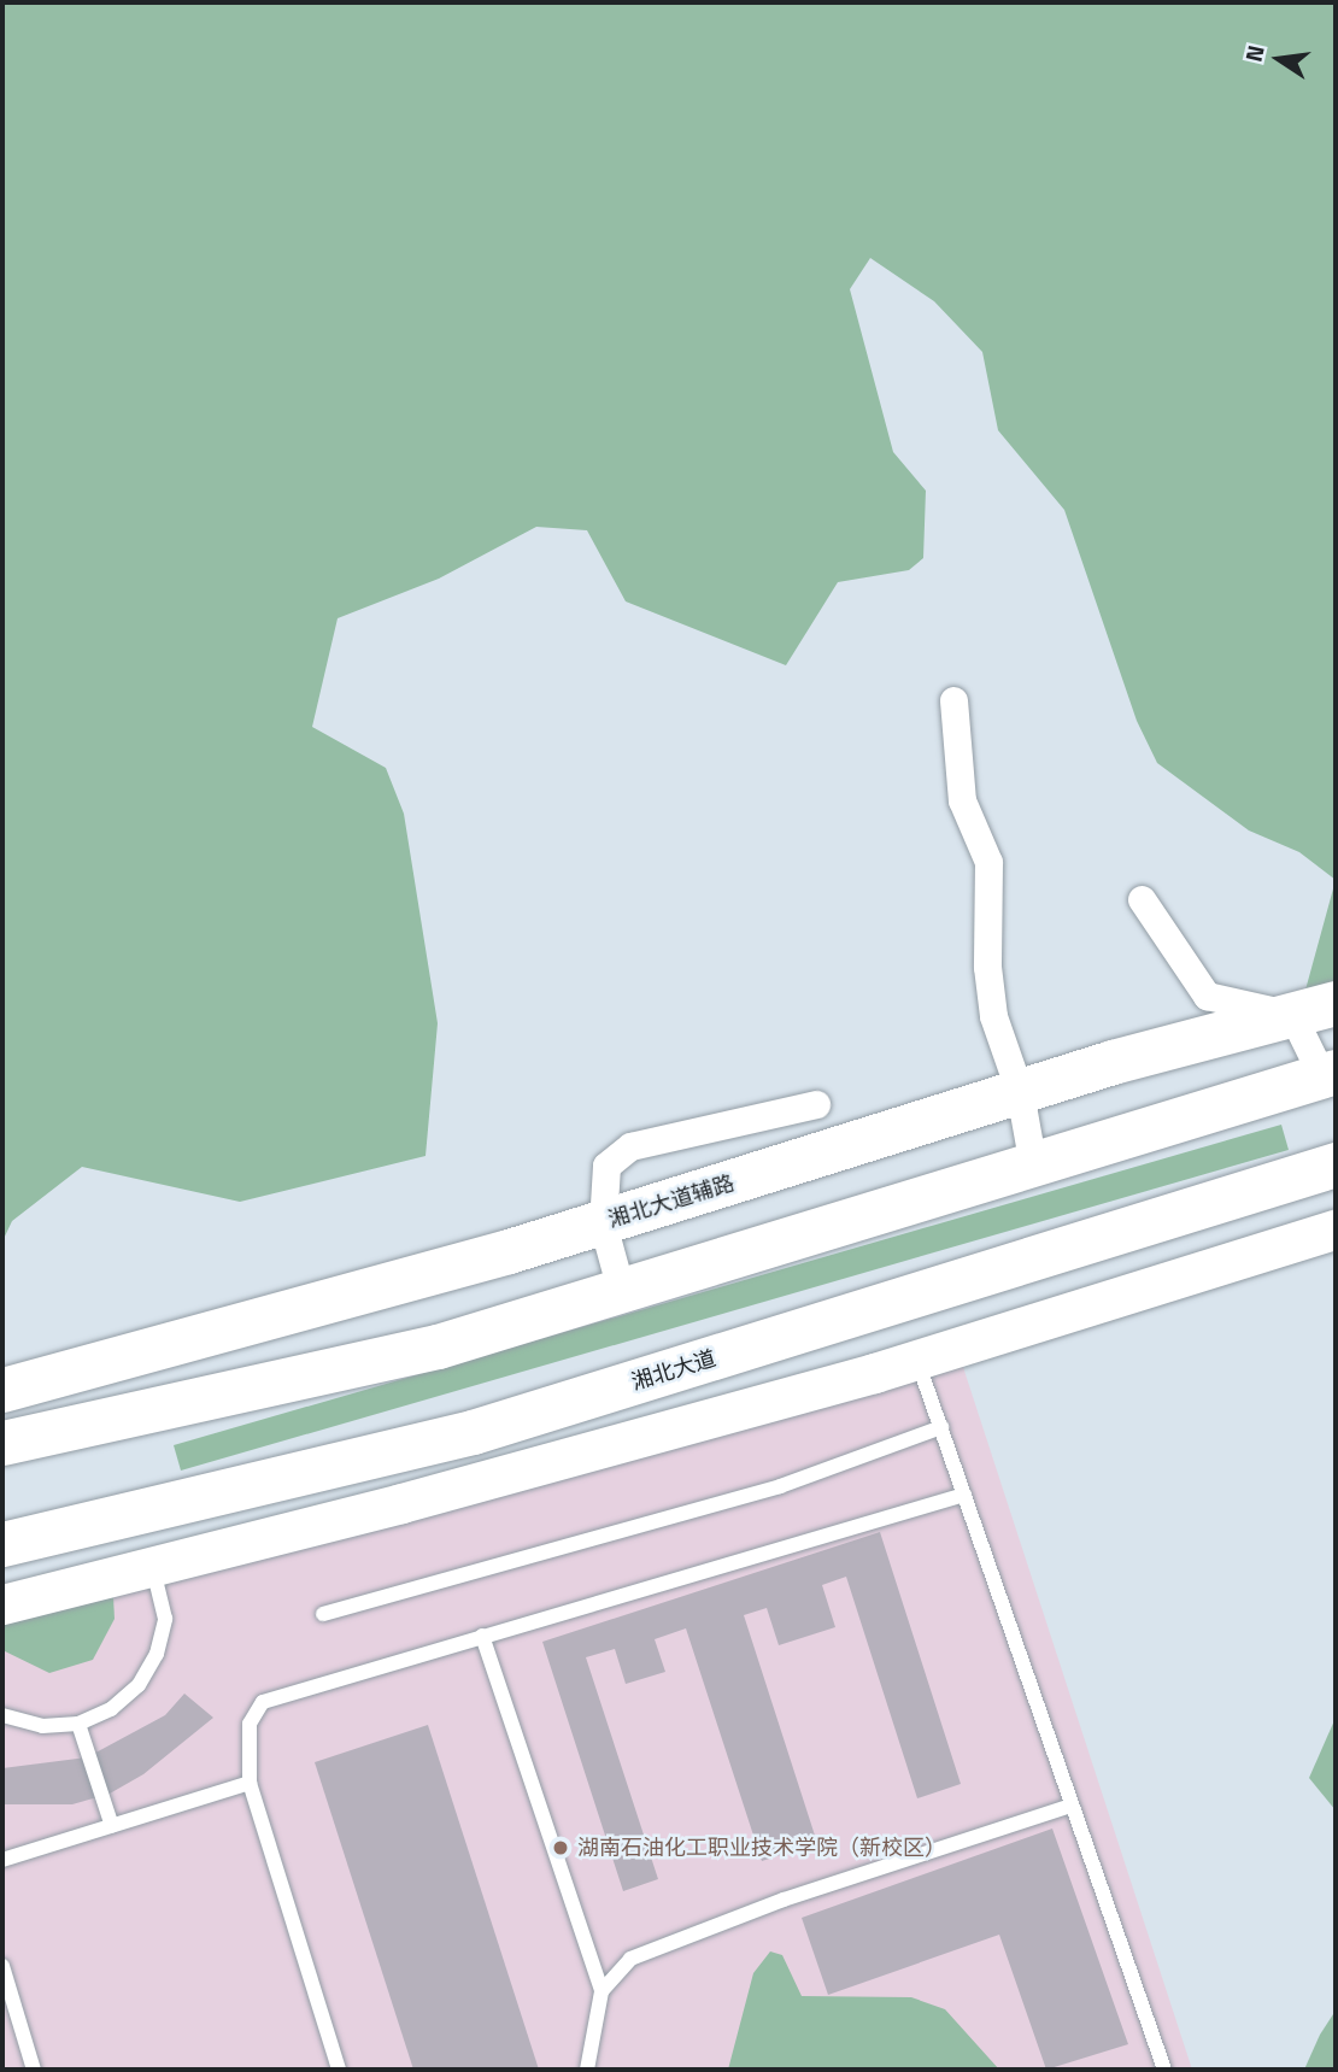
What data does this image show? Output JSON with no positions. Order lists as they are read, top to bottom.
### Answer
{
  "streets": {
    "main road": ["湘北大道辅路", "湘北大道"]
  },
  "places": ["湖南石油化工职业技术学院（新校区）"],
  "north": "left"
}
